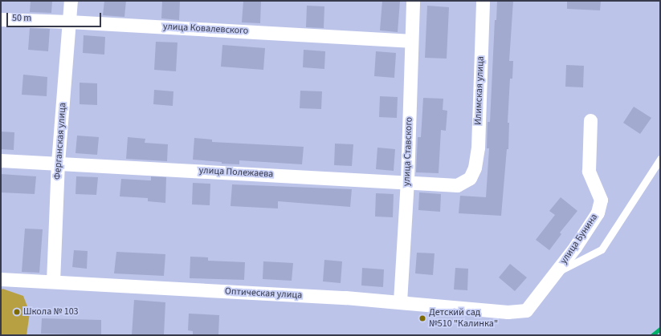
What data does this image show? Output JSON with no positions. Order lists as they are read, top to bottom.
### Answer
{
  "streets": {
    "street": [
      "улица Ковалевского",
      "Илимская улица",
      "Ферганская улица",
      "улица Ставского",
      "улица Полежаева",
      "улица Бунина",
      "Оптическая улица"
    ]
  },
  "crossings": [
    ["улица Ковалевского", "Ферганская улица"],
    ["улица Ковалевского", "улица Ставского"],
    ["Илимская улица", "улица Полежаева"],
    ["Ферганская улица", "улица Полежаева"],
    ["Ферганская улица", "Оптическая улица"],
    ["улица Ставского", "улица Полежаева"],
    ["улица Ставского", "Оптическая улица"],
    ["улица Бунина", "Оптическая улица"]
  ],
  "places": ["Школа № 103", "Детский сад №510 \"Калинка\""],
  "scale_bar": "50 m"
}
